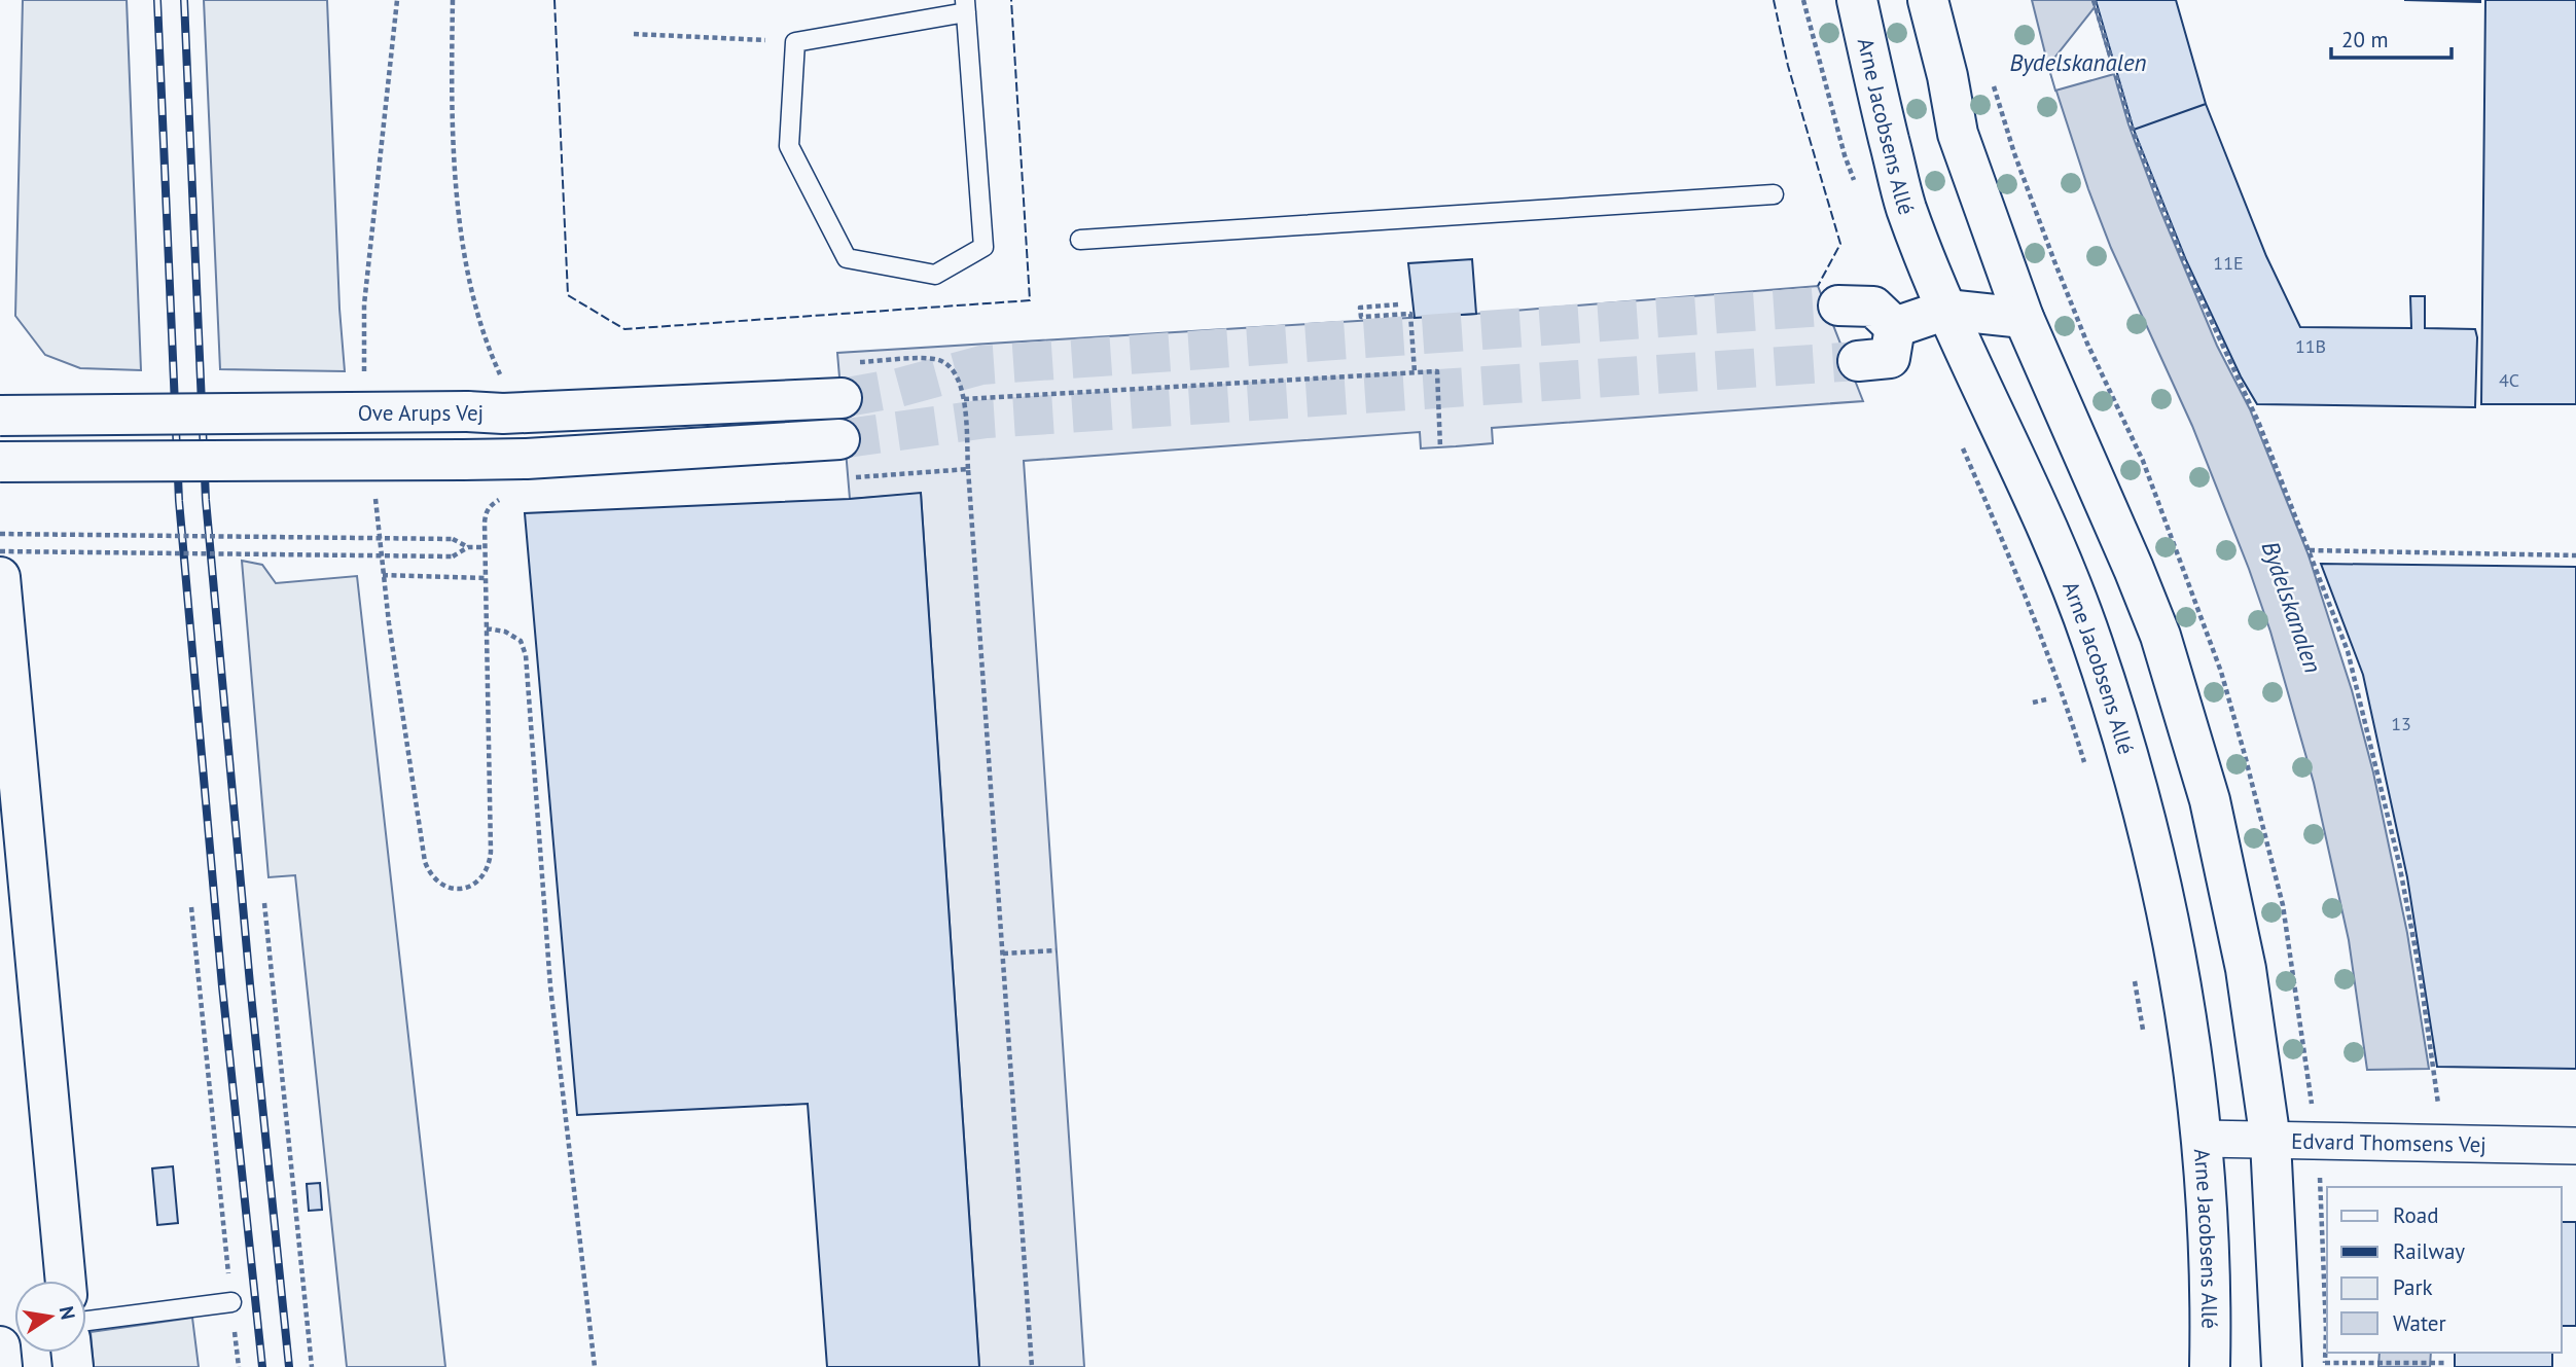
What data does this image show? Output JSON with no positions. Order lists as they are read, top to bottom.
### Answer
{
  "streets": {
    "main road": ["Arne Jacobsens Allé", "Ove Arups Vej"],
    "street": ["Edvard Thomsens Vej"]
  },
  "crossings": [
    ["Arne Jacobsens Allé", "Edvard Thomsens Vej"]
  ],
  "water": ["Bydelskanalen"],
  "house_numbers": [
    "11E",
    "11B",
    "4C",
    "13"
  ],
  "legend": [
    "Road",
    "Railway",
    "Park",
    "Water"
  ],
  "scale_bar": "20 m",
  "north": "right"
}
